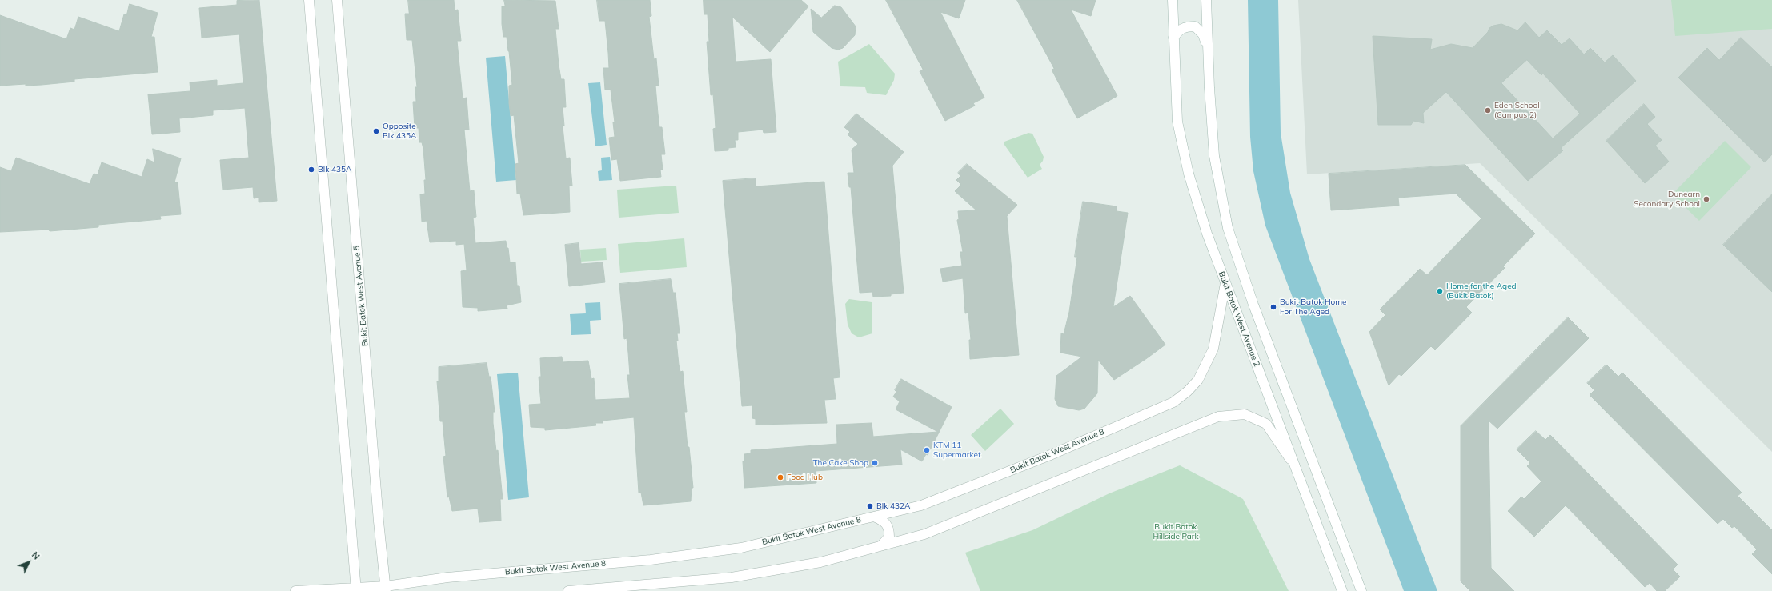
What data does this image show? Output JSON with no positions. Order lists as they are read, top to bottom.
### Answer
{
  "streets": {
    "street": ["Bukit Batok West Avenue 5", "Bukit Batok West Avenue 2", "Bukit Batok West Avenue 8"]
  },
  "crossings": [
    ["Bukit Batok West Avenue 5", "Bukit Batok West Avenue 8"],
    ["Bukit Batok West Avenue 2", "Bukit Batok West Avenue 8"]
  ],
  "parks": ["Bukit Batok Hillside Park"],
  "places": [
    "Eden School (Campus 2)",
    "Opposite Blk 435A",
    "Blk 435A",
    "Dunearn Secondary School",
    "Home for the Aged (Bukit Batok)",
    "Bukit Batok Home For The Aged",
    "KTM 11 Supermarket",
    "The Cake Shop",
    "Food Hub",
    "Blk 432A"
  ],
  "north": "top right"
}
